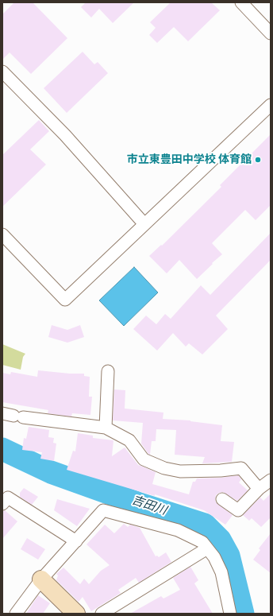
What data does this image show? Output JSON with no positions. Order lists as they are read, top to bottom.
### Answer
{
  "water": ["吉田川"],
  "places": ["市立東豊田中学校 体育館"]
}
